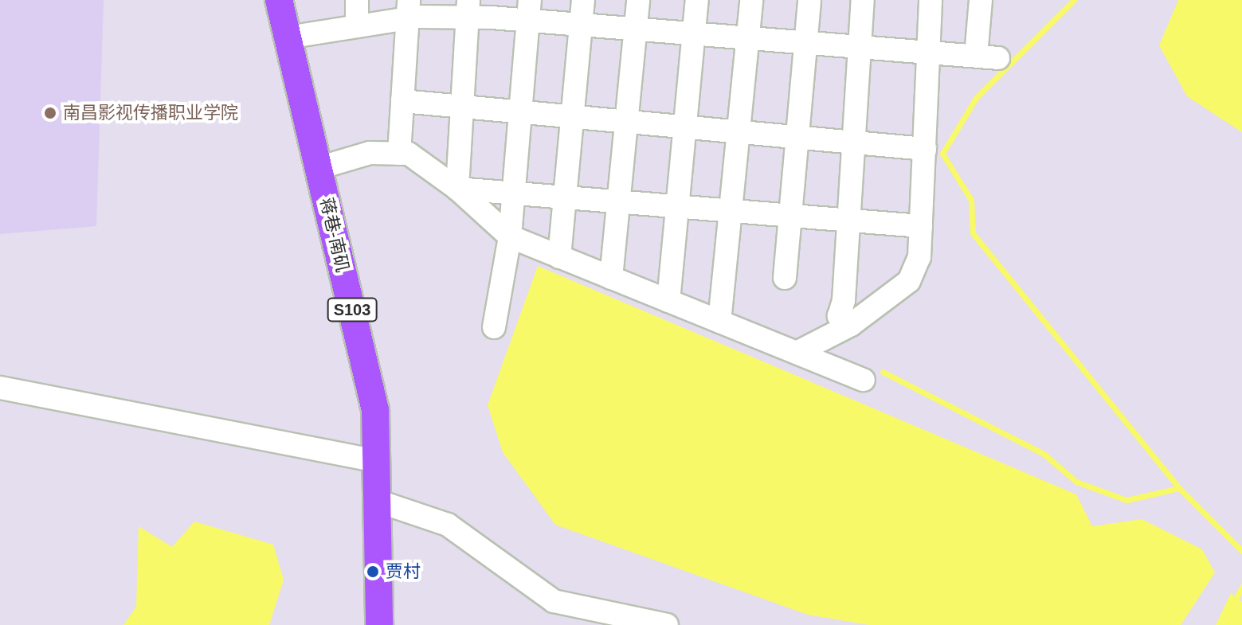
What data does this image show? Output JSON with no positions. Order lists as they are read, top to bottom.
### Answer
{
  "streets": {
    "main road": ["蒋巷-南矶", "S103"]
  },
  "places": ["南昌影视传播职业学院", "贾村"]
}
